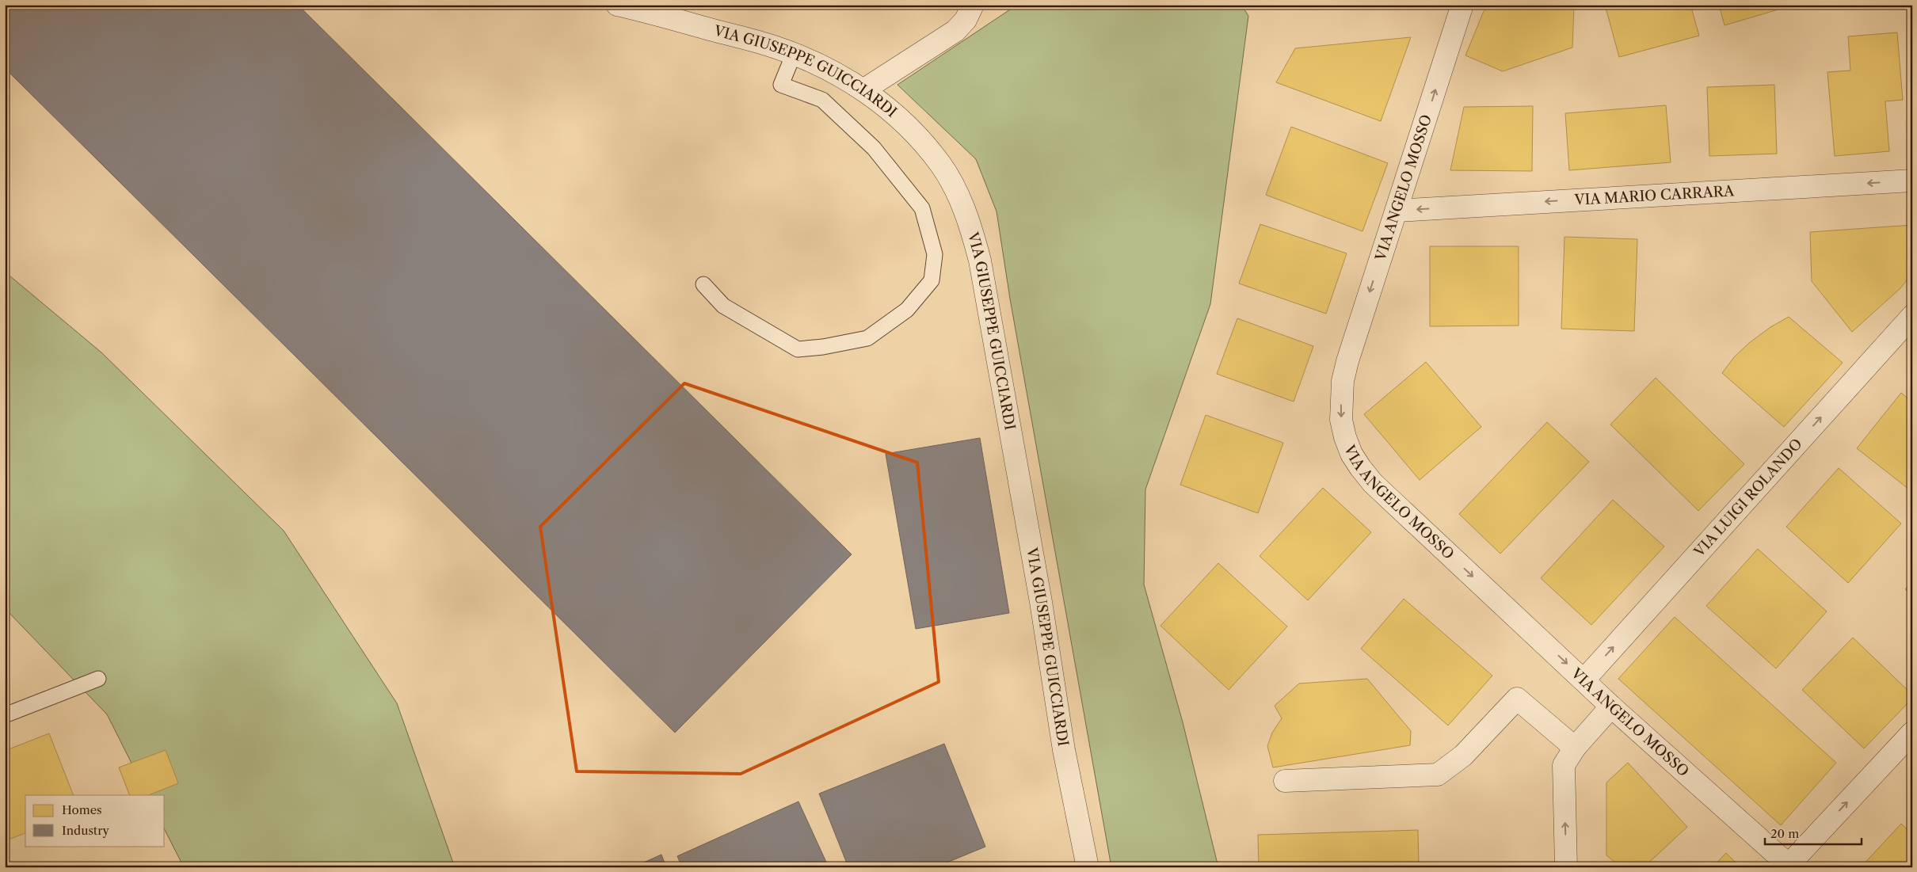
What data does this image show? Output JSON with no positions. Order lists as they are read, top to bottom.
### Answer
{
  "streets": {
    "street": [
      "VIA GIUSEPPE GUICCIARDI",
      "VIA ANGELO MOSSO",
      "VIA MARIO CARRARA",
      "VIA LUIGI ROLANDO"
    ]
  },
  "crossings": [
    ["VIA ANGELO MOSSO", "VIA MARIO CARRARA"],
    ["VIA ANGELO MOSSO", "VIA LUIGI ROLANDO"]
  ],
  "one_way": ["VIA MARIO CARRARA", "VIA LUIGI ROLANDO"],
  "legend": ["Homes", "Industry"],
  "scale_bar": "20 m"
}
